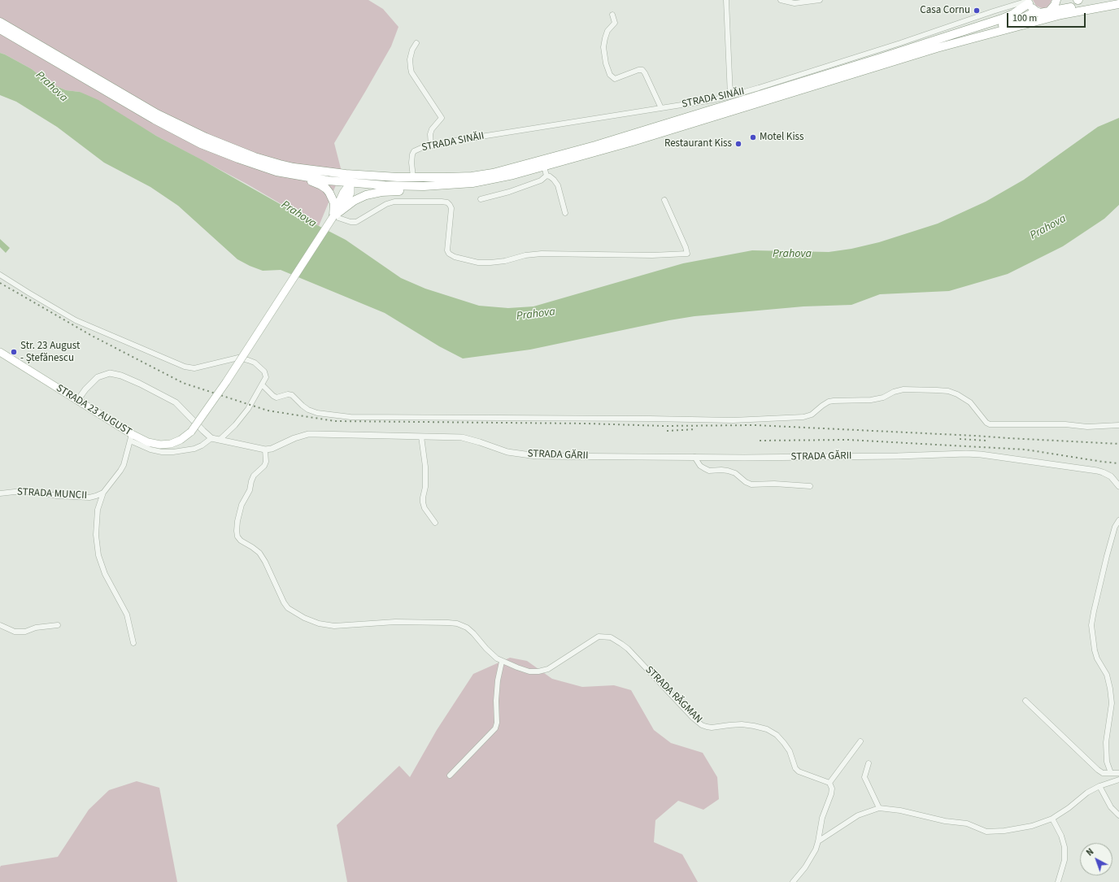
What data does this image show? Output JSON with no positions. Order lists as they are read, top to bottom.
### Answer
{
  "streets": {
    "main road": ["STRADA 23 AUGUST"],
    "street": [
      "STRADA SINĂII",
      "STRADA GĂRII",
      "STRADA MUNCII",
      "STRADA RĂGMAN"
    ]
  },
  "crossings": [
    ["STRADA 23 AUGUST", "STRADA MUNCII"],
    ["STRADA GĂRII", "STRADA RĂGMAN"]
  ],
  "water": ["Prahova"],
  "places": [
    "Casa Cornu",
    "Motel Kiss",
    "Restaurant Kiss",
    "Str. 23 August - Ștefănescu"
  ],
  "scale_bar": "100 m",
  "north": "top left"
}
